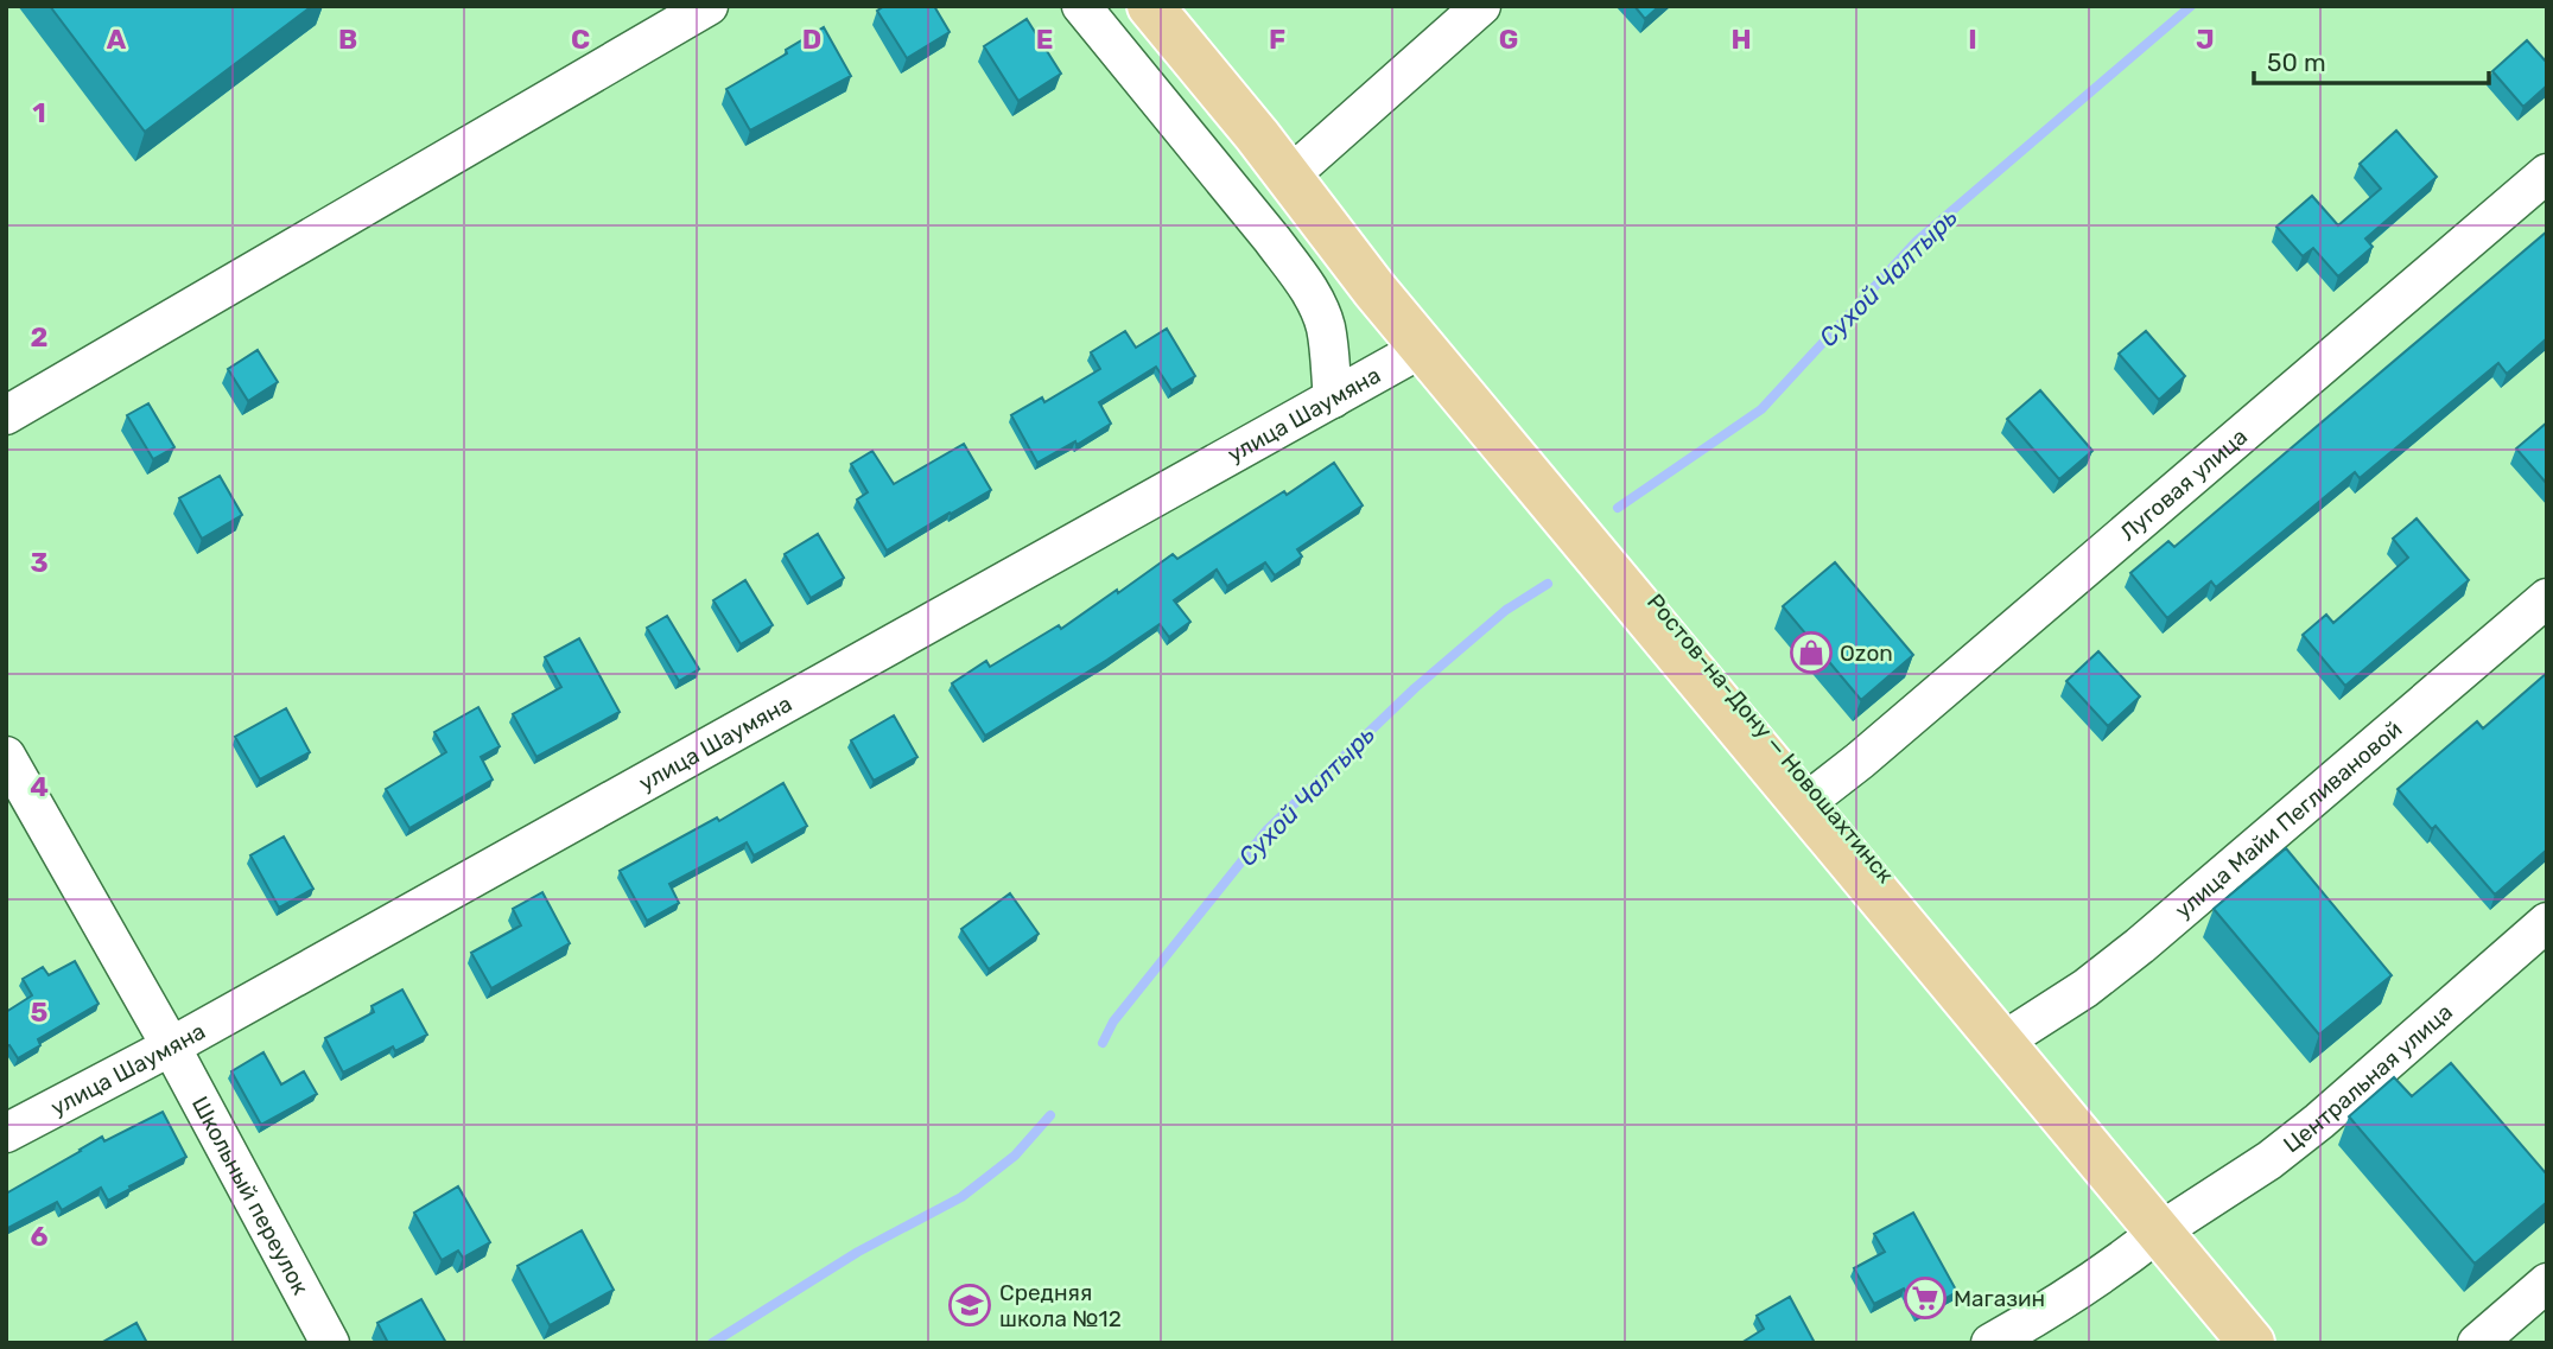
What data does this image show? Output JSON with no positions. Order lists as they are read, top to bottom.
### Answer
{
  "streets": {
    "main road": ["Ростов-на-Дону — Новошахтинск"],
    "street": [
      "улица Шаумяна",
      "Луговая улица",
      "улица Майи Пегливановой",
      "Центральная улица",
      "Школьный переулок"
    ]
  },
  "crossings": [
    ["улица Шаумяна", "Ростов-на-Дону — Новошахтинск"],
    ["улица Шаумяна", "Школьный переулок"],
    ["Луговая улица", "Ростов-на-Дону — Новошахтинск"],
    ["Ростов-на-Дону — Новошахтинск", "улица Майи Пегливановой"],
    ["Ростов-на-Дону — Новошахтинск", "Центральная улица"]
  ],
  "water": ["Сухой Чалтырь"],
  "places": {
    "shop": ["Ozon"],
    "supermarket": ["Магазин"],
    "school or university": ["Средняя школа №12"]
  },
  "scale_bar": "50 m",
  "grid": {
    "columns": [
      "A",
      "B",
      "C",
      "D",
      "E",
      "F",
      "G",
      "H",
      "I",
      "J"
    ],
    "rows": [
      "1",
      "2",
      "3",
      "4",
      "5",
      "6"
    ]
  }
}
